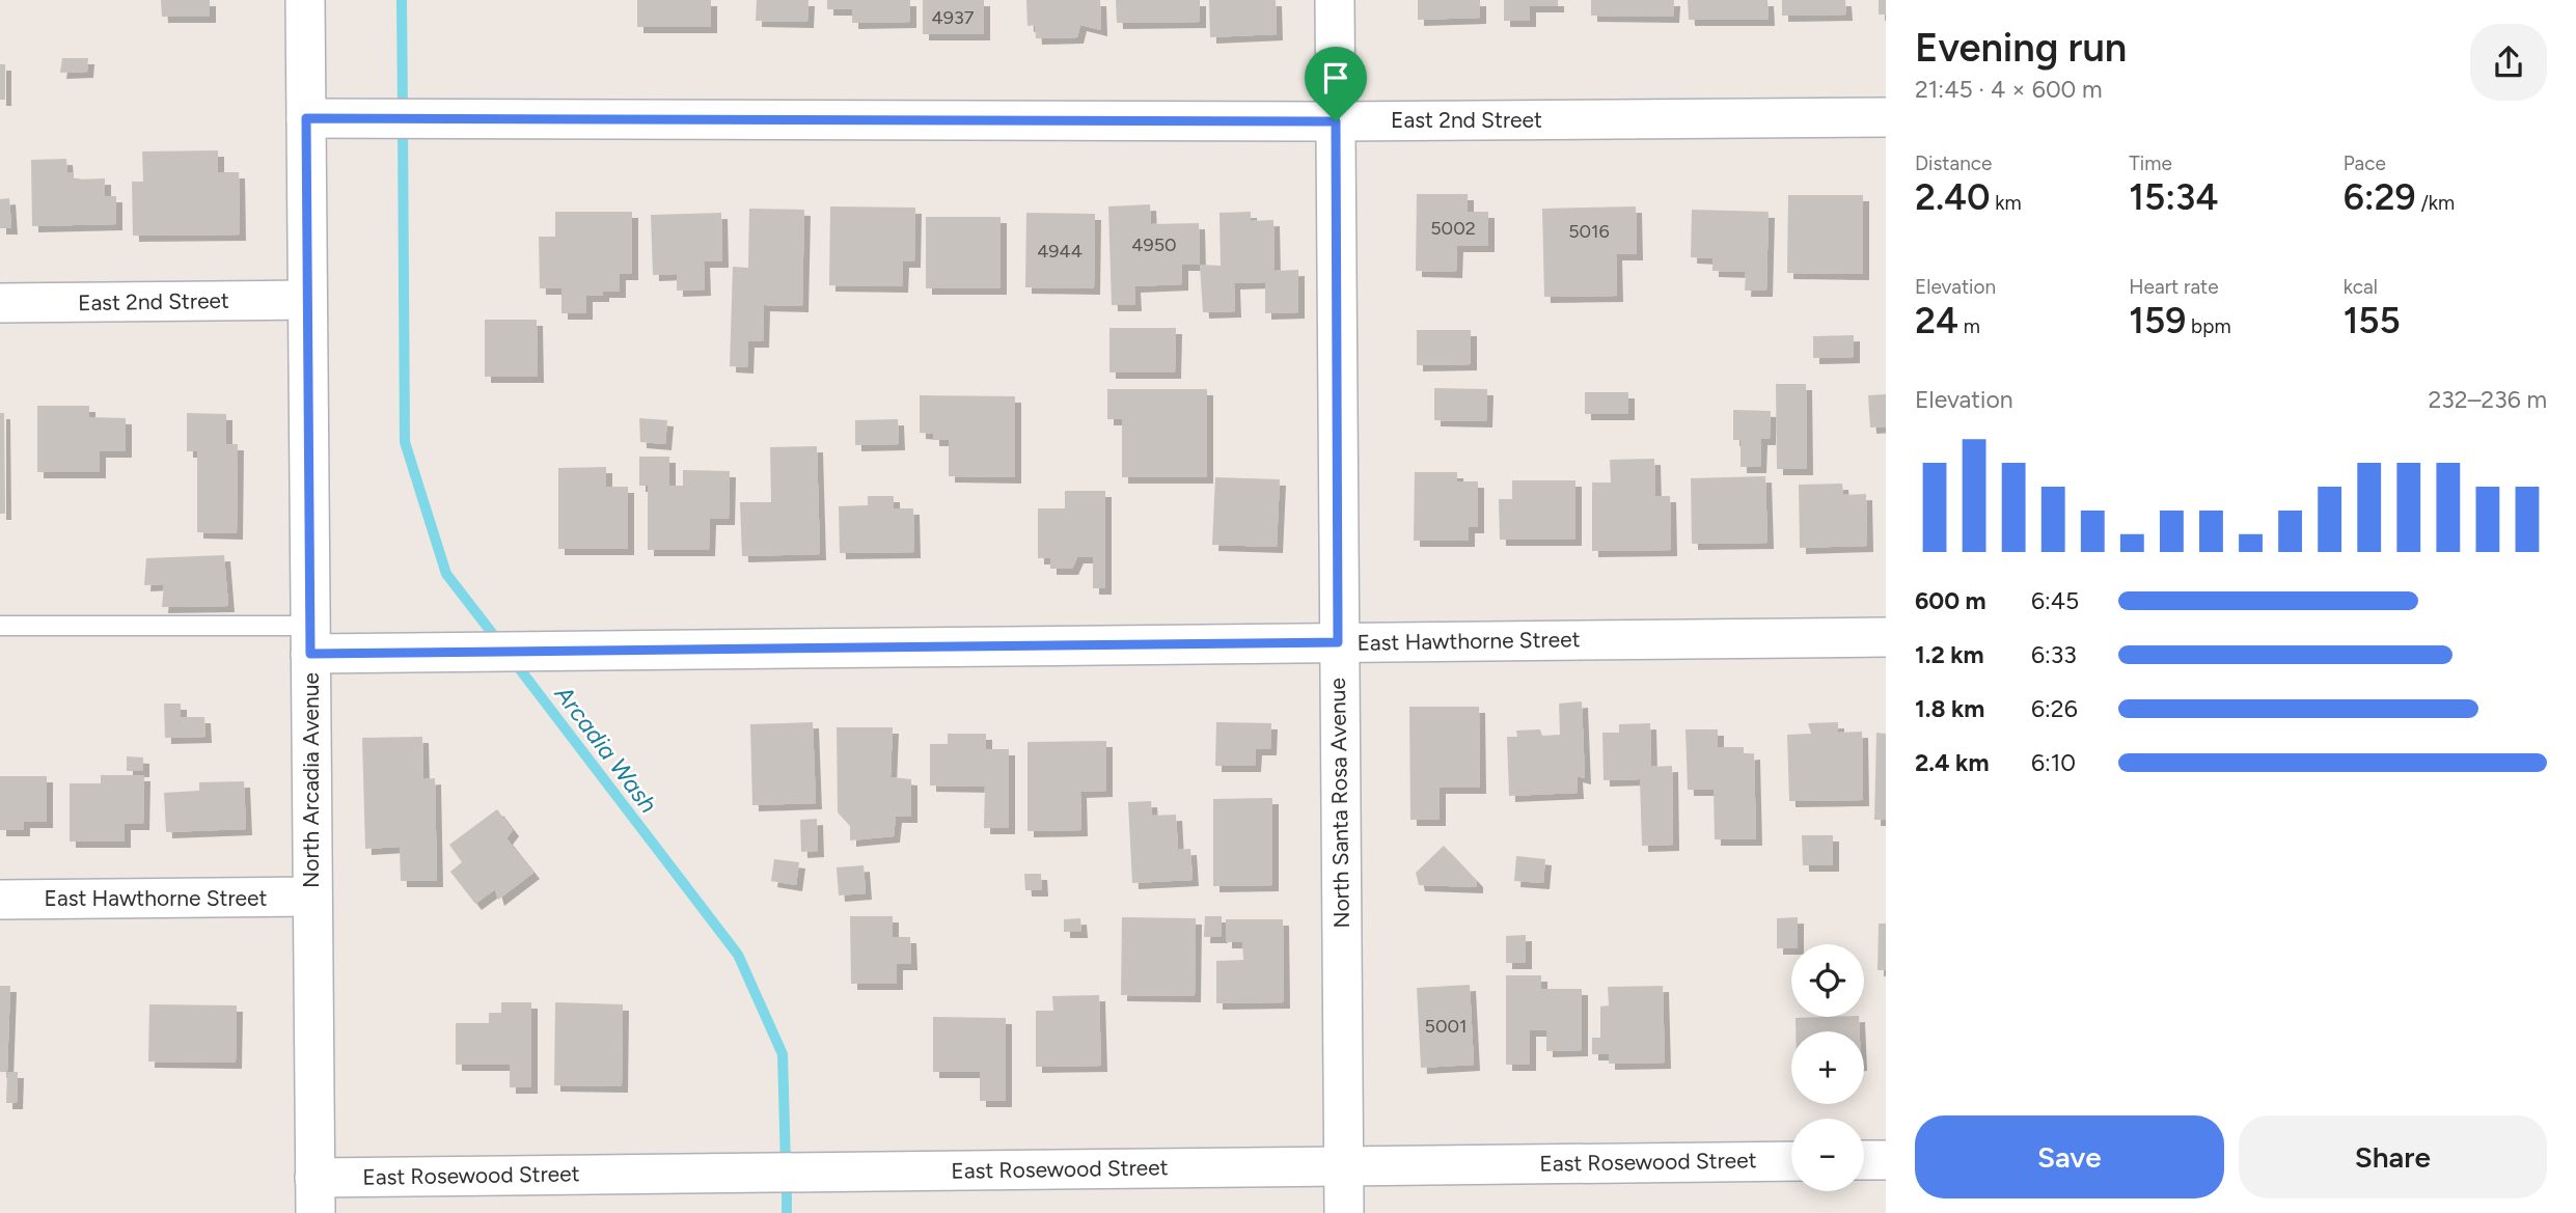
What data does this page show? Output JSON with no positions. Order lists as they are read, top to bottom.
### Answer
{
  "streets": {
    "street": [
      "East 2nd Street",
      "East Hawthorne Street",
      "North Arcadia Avenue",
      "North Santa Rosa Avenue",
      "East Rosewood Street"
    ]
  },
  "crossings": [
    ["East 2nd Street", "North Arcadia Avenue"],
    ["East 2nd Street", "North Santa Rosa Avenue"],
    ["East Hawthorne Street", "North Arcadia Avenue"],
    ["East Hawthorne Street", "North Santa Rosa Avenue"],
    ["North Arcadia Avenue", "East Rosewood Street"],
    ["North Santa Rosa Avenue", "East Rosewood Street"]
  ],
  "water": ["Arcadia Wash"],
  "house_numbers": [
    "4937",
    "5002",
    "5016",
    "4950",
    "4944",
    "5001"
  ],
  "page": {
    "heading": ["Evening run", "21:45 · 4 × 600 m"],
    "stats": [
      ["Distance", "2.40 km"],
      ["Time", "15:34"],
      ["Pace", "6:29 /km"],
      ["Elevation", "24 m"],
      ["Heart rate", "159 bpm"],
      ["kcal", "155"]
    ],
    "chart": ["Elevation", "232–236 m"],
    "list": [
      {
        "name": "600 m",
        "note": "6:45"
      },
      {
        "name": "1.2 km",
        "note": "6:33"
      },
      {
        "name": "1.8 km",
        "note": "6:26"
      },
      {
        "name": "2.4 km",
        "note": "6:10"
      }
    ],
    "map_buttons": ["+", "−"],
    "buttons": ["Save", "Share"]
  }
}
